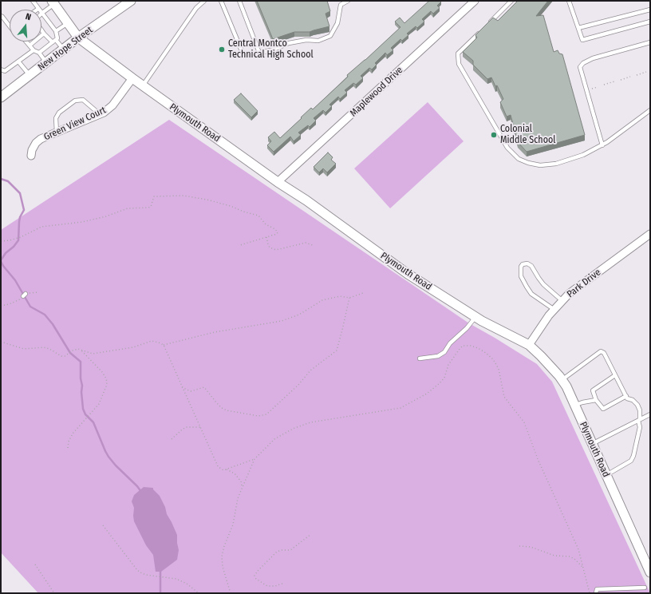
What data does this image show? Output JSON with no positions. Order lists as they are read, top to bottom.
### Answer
{
  "streets": {
    "street": [
      "New Hope Street",
      "Maplewood Drive",
      "Plymouth Road",
      "Green View Court",
      "Park Drive"
    ]
  },
  "crossings": [
    ["New Hope Street", "Plymouth Road"],
    ["Maplewood Drive", "Plymouth Road"],
    ["Plymouth Road", "Green View Court"],
    ["Plymouth Road", "Park Drive"]
  ],
  "places": ["Central Montco Technical High School", "Colonial Middle School"],
  "north": "top"
}
